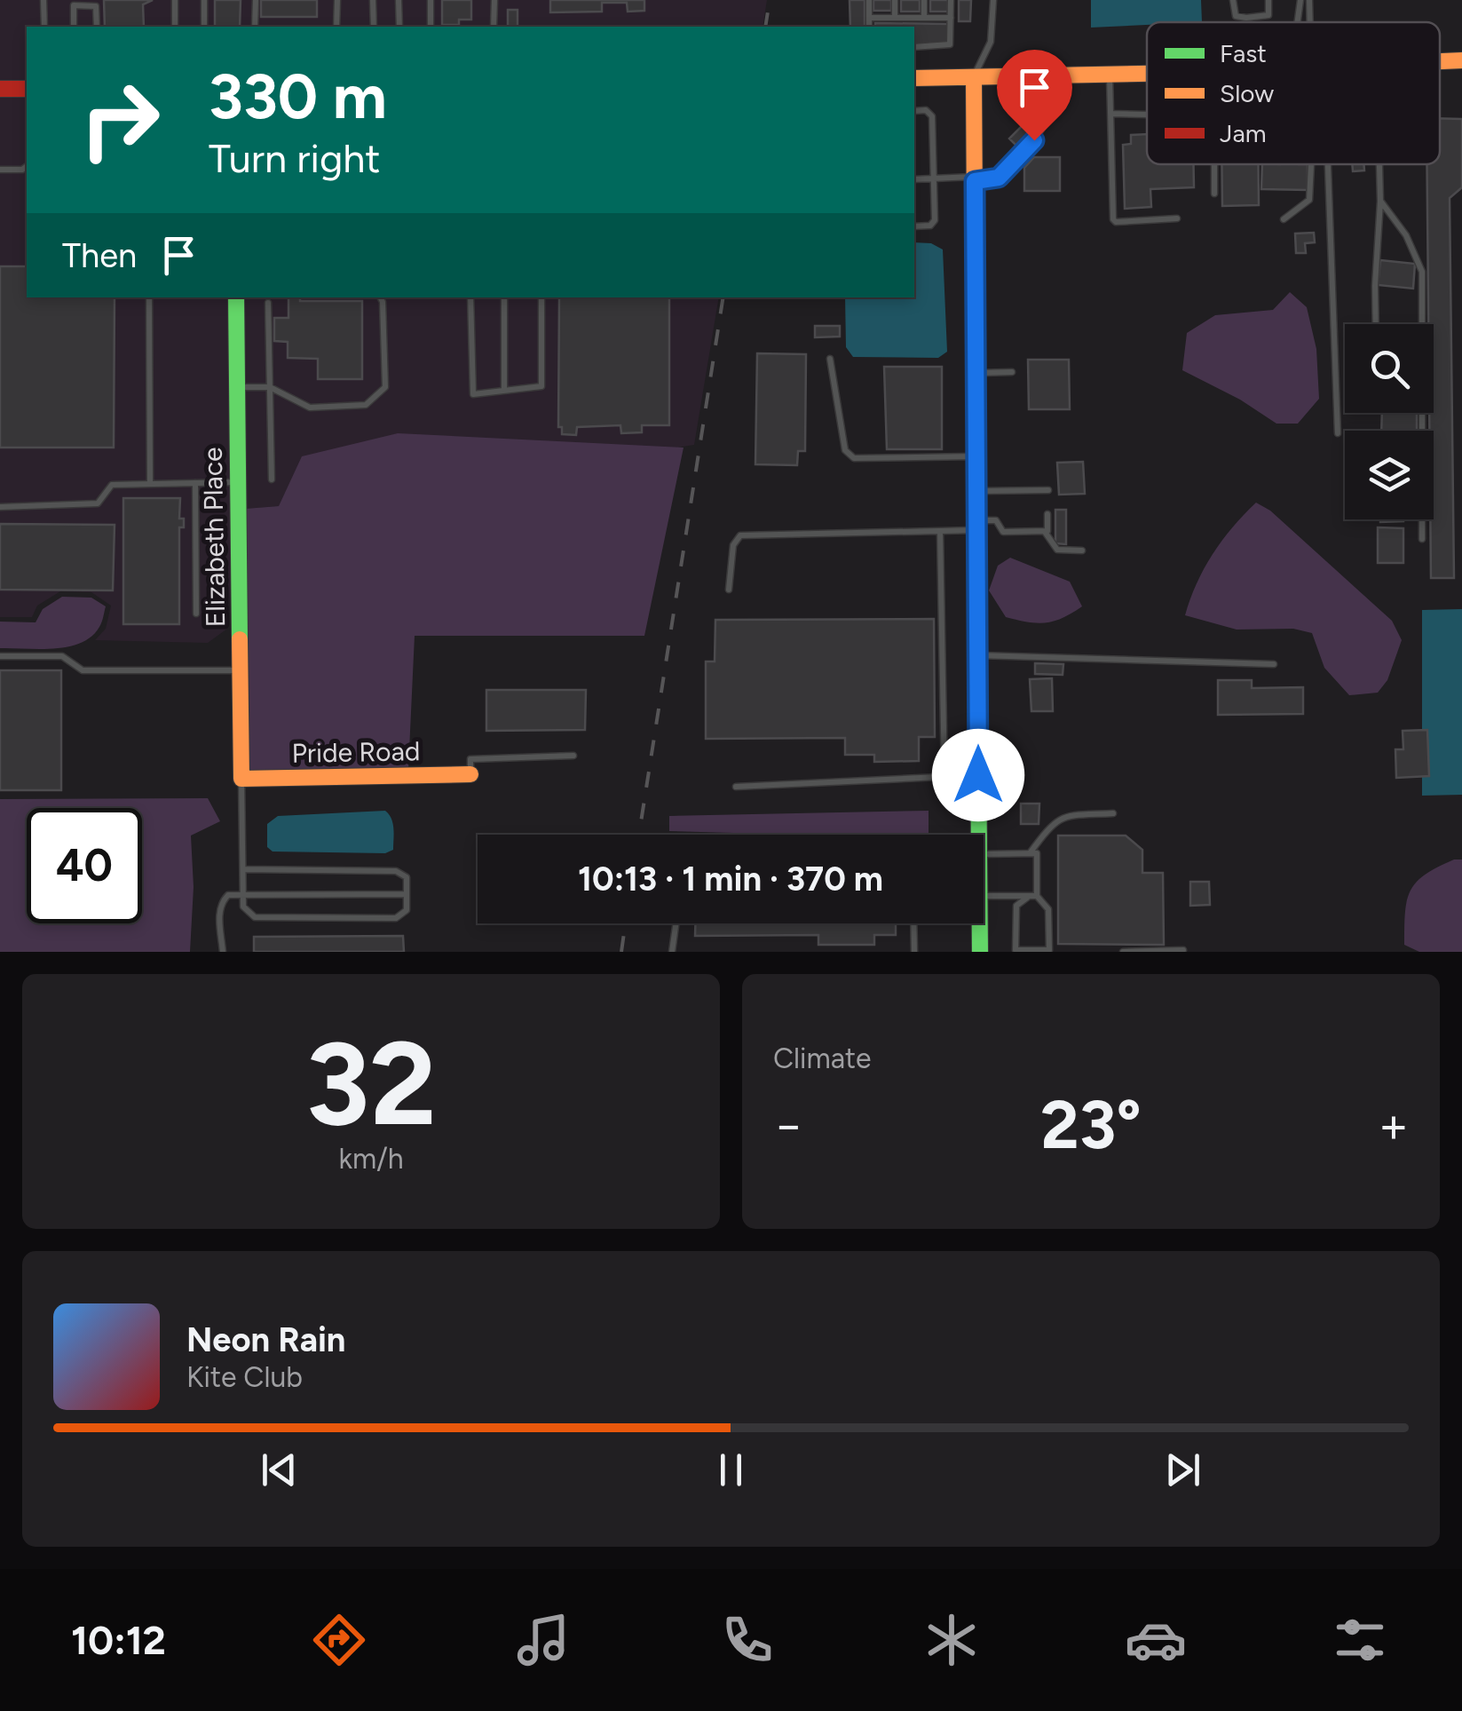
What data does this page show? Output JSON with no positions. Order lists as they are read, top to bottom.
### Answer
{
  "streets": {
    "street": ["Elizabeth Place", "Pride Road"]
  },
  "crossings": [
    ["Elizabeth Place", "Pride Road"]
  ],
  "legend": ["Fast", "Slow", "Jam"],
  "page": {
    "turn": ["330 m", "Turn right"],
    "then": "Then",
    "limit": "40",
    "trip": "10:13 · 1 min · 370 m",
    "tile": [
      ["32", "km/h"],
      "Climate"
    ],
    "heat": ["−", "23°", "+"],
    "song": ["Neon Rain", "Kite Club"],
    "tabs": "10:12"
  }
}
